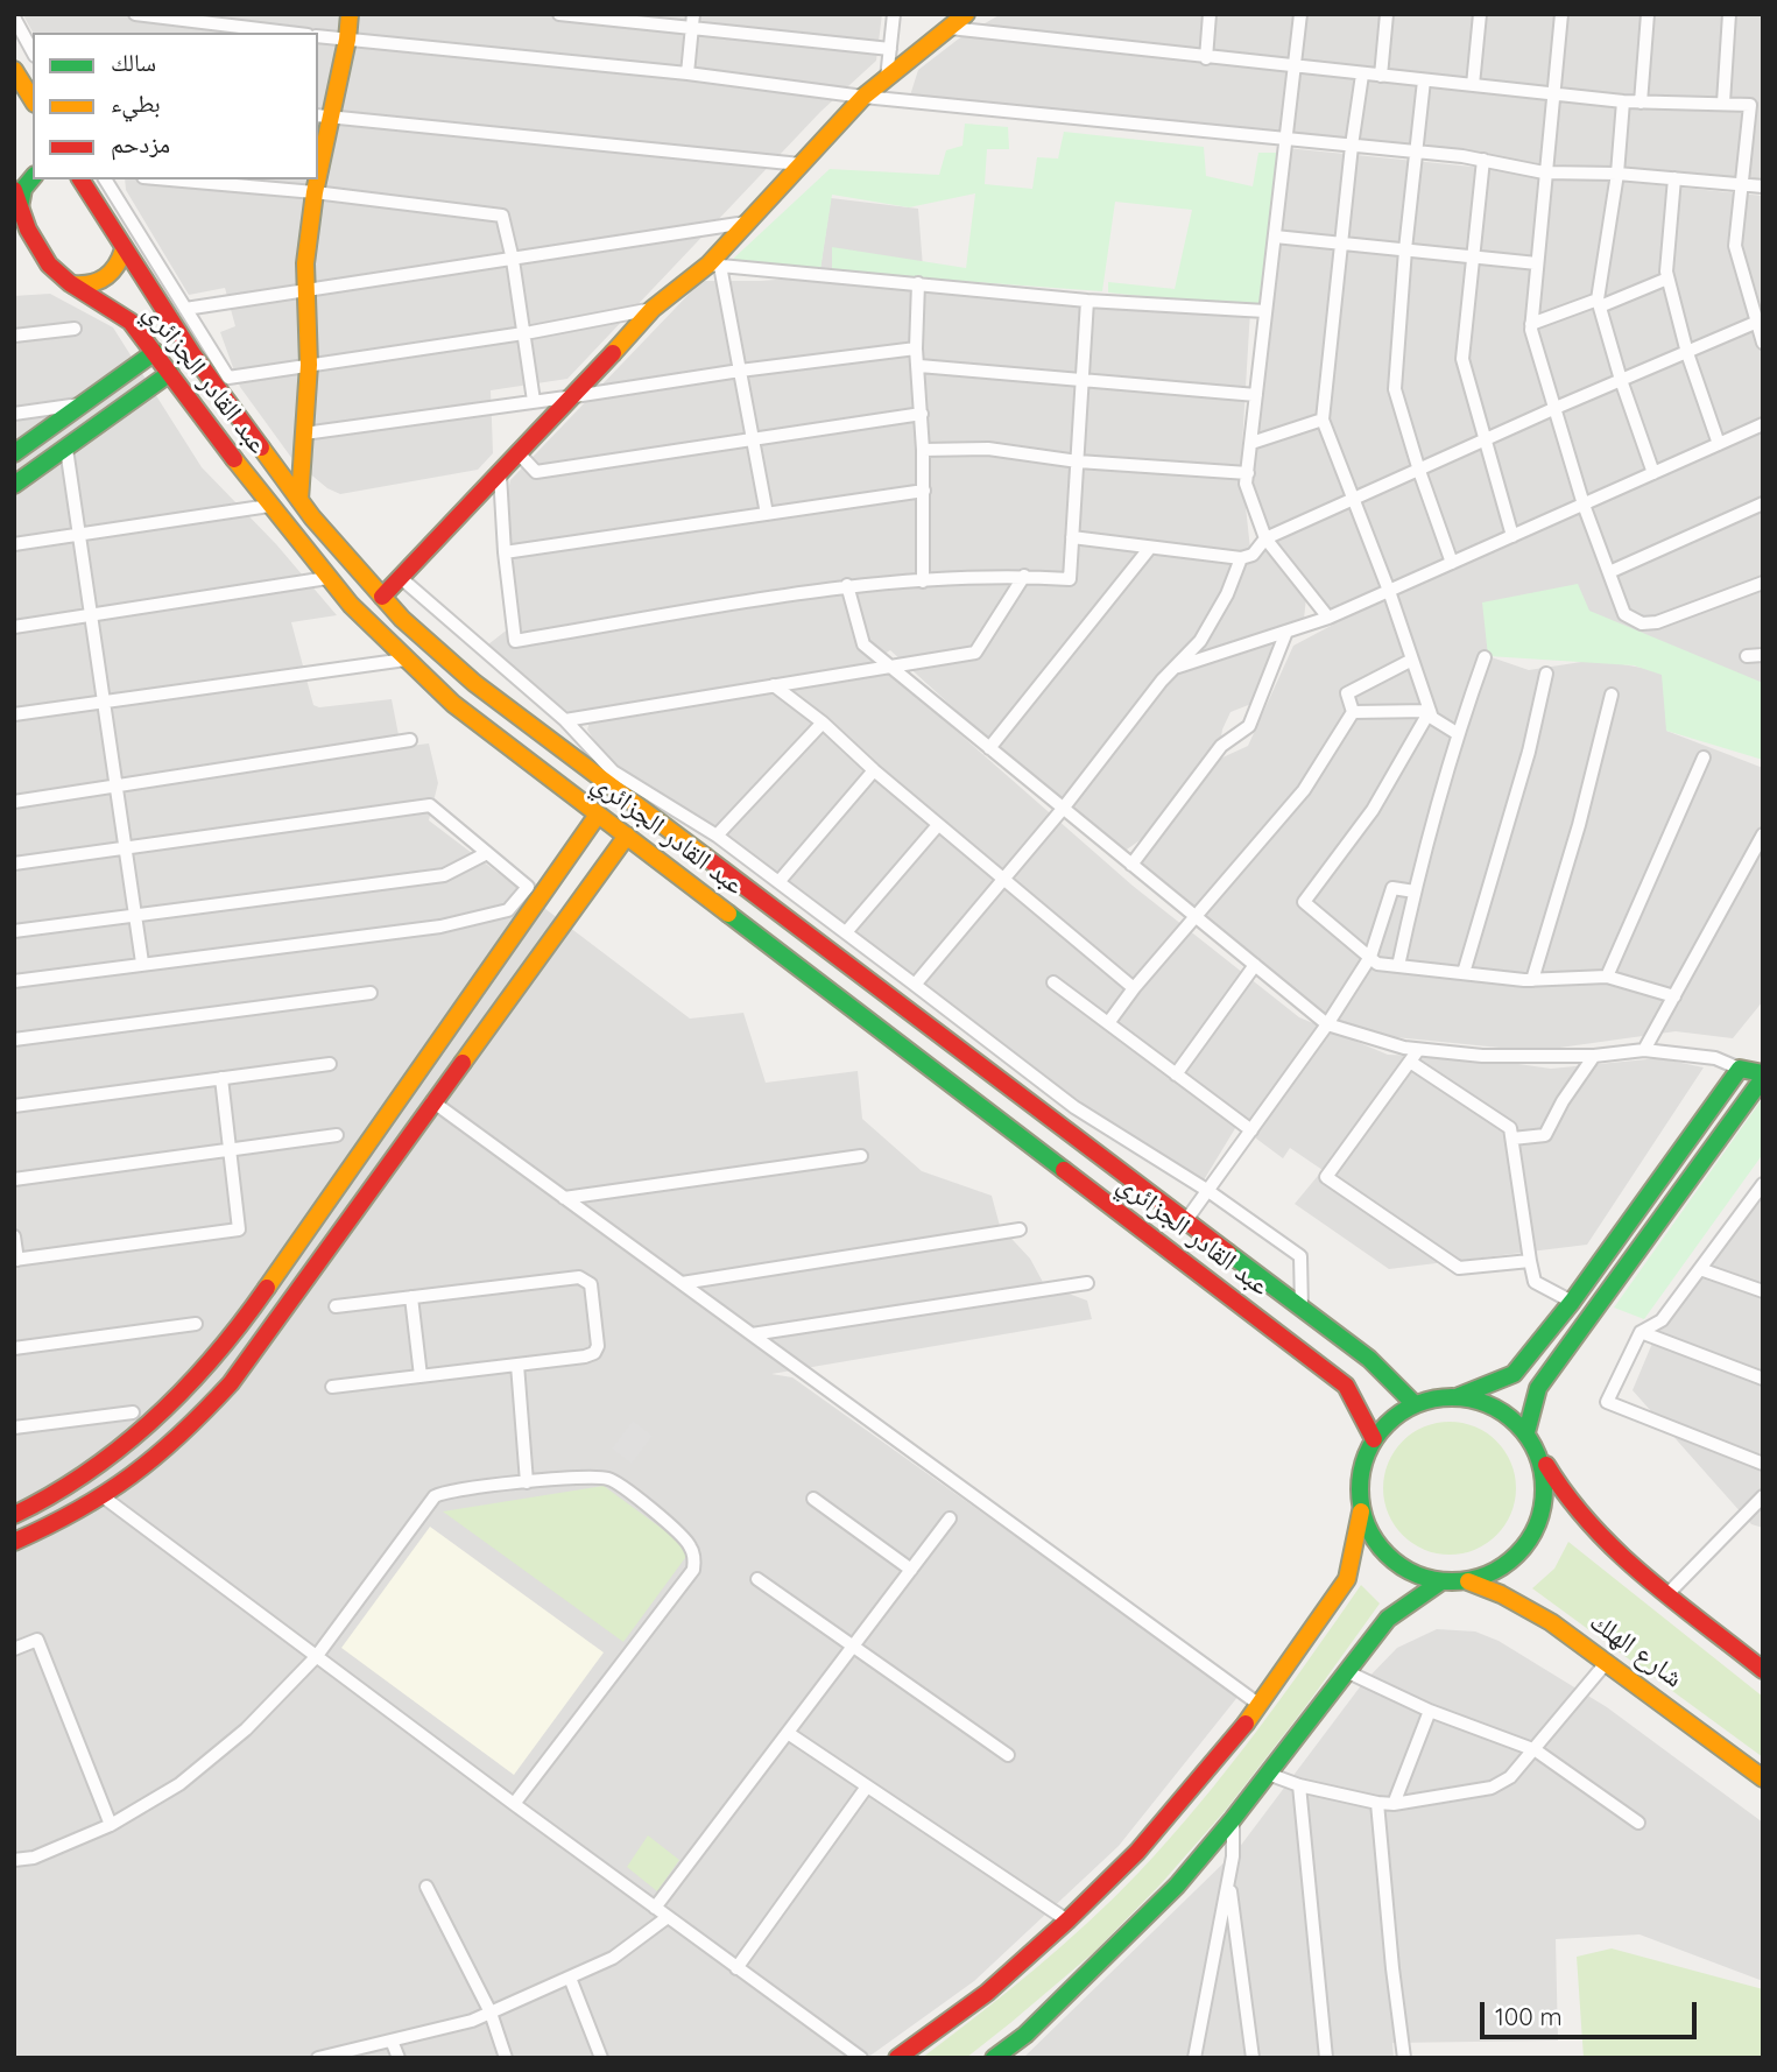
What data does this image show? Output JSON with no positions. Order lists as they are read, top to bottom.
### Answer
{
  "streets": {
    "main road": ["عبد القادر الجزائري", "شارع الهلك"]
  },
  "crossings": [
    ["عبد القادر الجزائري", "شارع الهلك"]
  ],
  "legend": ["سالك", "بطيء", "مزدحم"],
  "scale_bar": "100 m"
}
